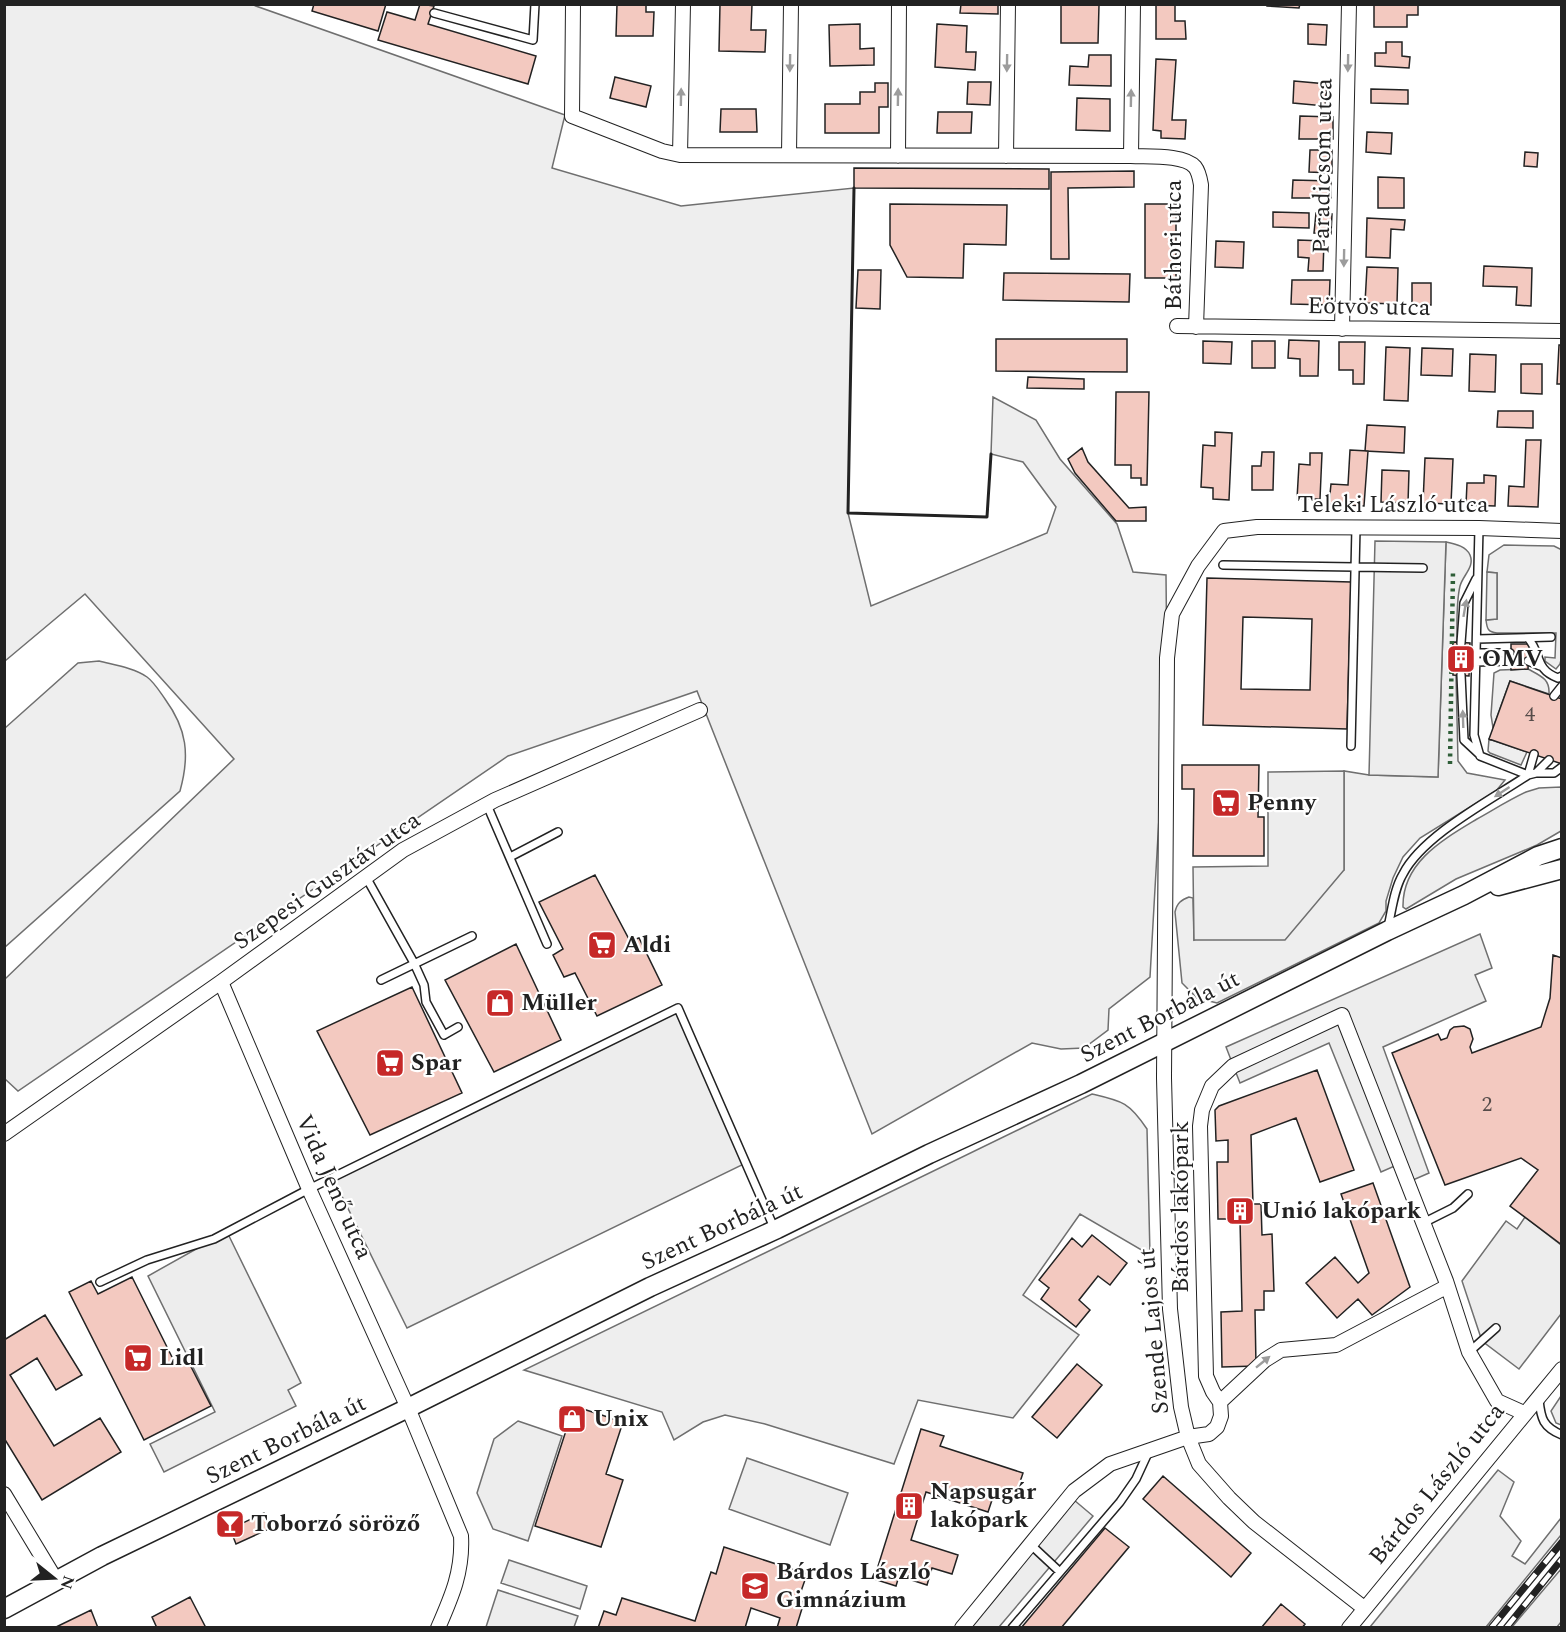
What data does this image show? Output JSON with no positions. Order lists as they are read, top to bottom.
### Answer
{
  "streets": {
    "street": [
      "Paradicsom utca",
      "Báthori utca",
      "Eötvös utca",
      "Teleki László utca",
      "Szepesi Gusztáv utca",
      "Szent Borbála út",
      "Vida Jenő utca",
      "Bárdos lakópark",
      "Szende Lajos út",
      "Bárdos László utca"
    ]
  },
  "crossings": [
    ["Paradicsom utca", "Eötvös utca"],
    ["Báthori utca", "Eötvös utca"],
    ["Teleki László utca", "Szende Lajos út"],
    ["Szepesi Gusztáv utca", "Vida Jenő utca"],
    ["Szent Borbála út", "Vida Jenő utca"],
    ["Szent Borbála út", "Szende Lajos út"],
    ["Szende Lajos út", "Bárdos László utca"]
  ],
  "one_way": ["Paradicsom utca"],
  "places": {
    "building": ["OMV", "Unió lakópark", "Napsugár lakópark"],
    "supermarket": [
      "Penny",
      "Aldi",
      "Spar",
      "Lidl"
    ],
    "shop": ["Müller", "Unix"],
    "bar": ["Toborzó söröző"],
    "school or university": ["Bárdos László Gimnázium"]
  },
  "house_numbers": ["4", "2"],
  "north": "right"
}
